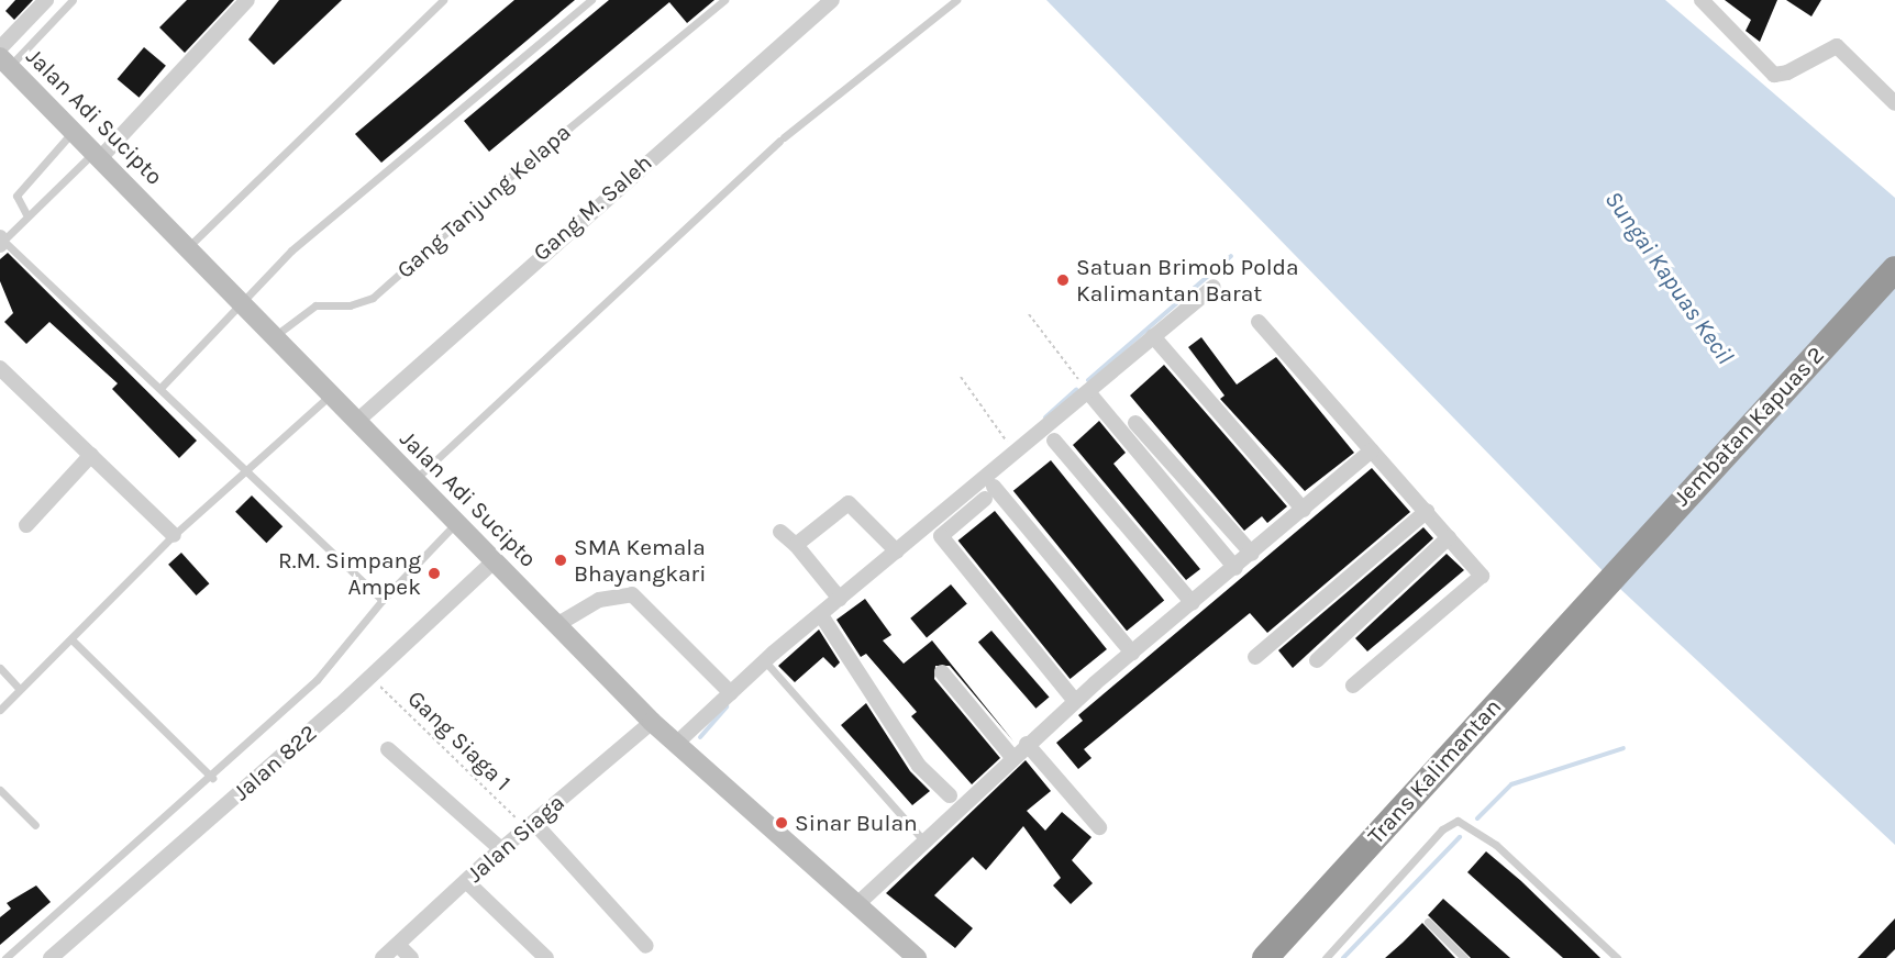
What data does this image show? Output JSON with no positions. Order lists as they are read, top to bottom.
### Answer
{
  "streets": {
    "highway": ["Jembatan Kapuas 2", "Trans Kalimantan"],
    "main road": ["Jalan Adi Sucipto"],
    "street": ["Gang M. Saleh", "Jalan 822", "Jalan Siaga"],
    "lane": ["Gang Tanjung Kelapa"],
    "path": ["Gang Siaga 1"]
  },
  "crossings": [
    ["Jalan Adi Sucipto", "Gang Tanjung Kelapa"],
    ["Jalan Adi Sucipto", "Gang M. Saleh"],
    ["Jalan Adi Sucipto", "Jalan 822"],
    ["Jalan Adi Sucipto", "Jalan Siaga"],
    ["Jembatan Kapuas 2", "Trans Kalimantan"],
    ["Gang Siaga 1", "Jalan 822"],
    ["Gang Siaga 1", "Jalan Siaga"]
  ],
  "water": ["Sungai Kapuas Kecil"],
  "places": [
    "Satuan Brimob Polda Kalimantan Barat",
    "SMA Kemala Bhayangkari",
    "R.M. Simpang Ampek",
    "Sinar Bulan"
  ]
}
